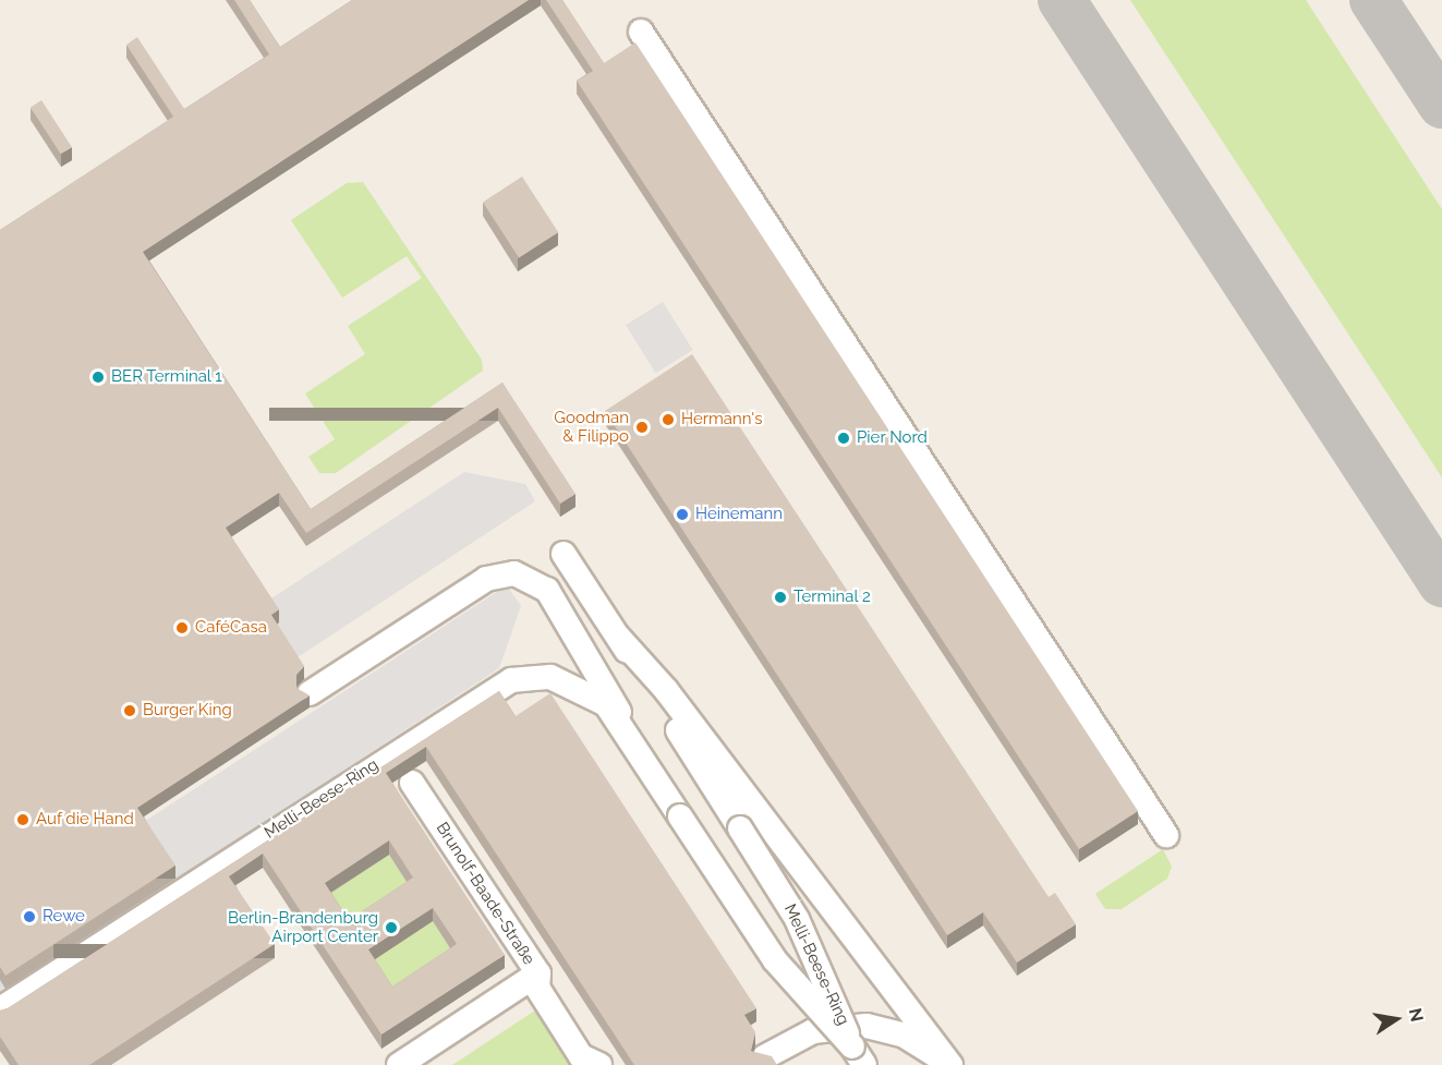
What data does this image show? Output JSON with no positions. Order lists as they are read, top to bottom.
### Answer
{
  "streets": {
    "street": ["Melli-Beese-Ring", "Brunolf-Baade-Straße"]
  },
  "places": [
    "BER Terminal 1",
    "Hermann's",
    "Goodman & Filippo",
    "Pier Nord",
    "Heinemann",
    "Terminal 2",
    "CaféCasa",
    "Burger King",
    "Auf die Hand",
    "Rewe",
    "Berlin-Brandenburg Airport Center"
  ],
  "north": "right"
}
